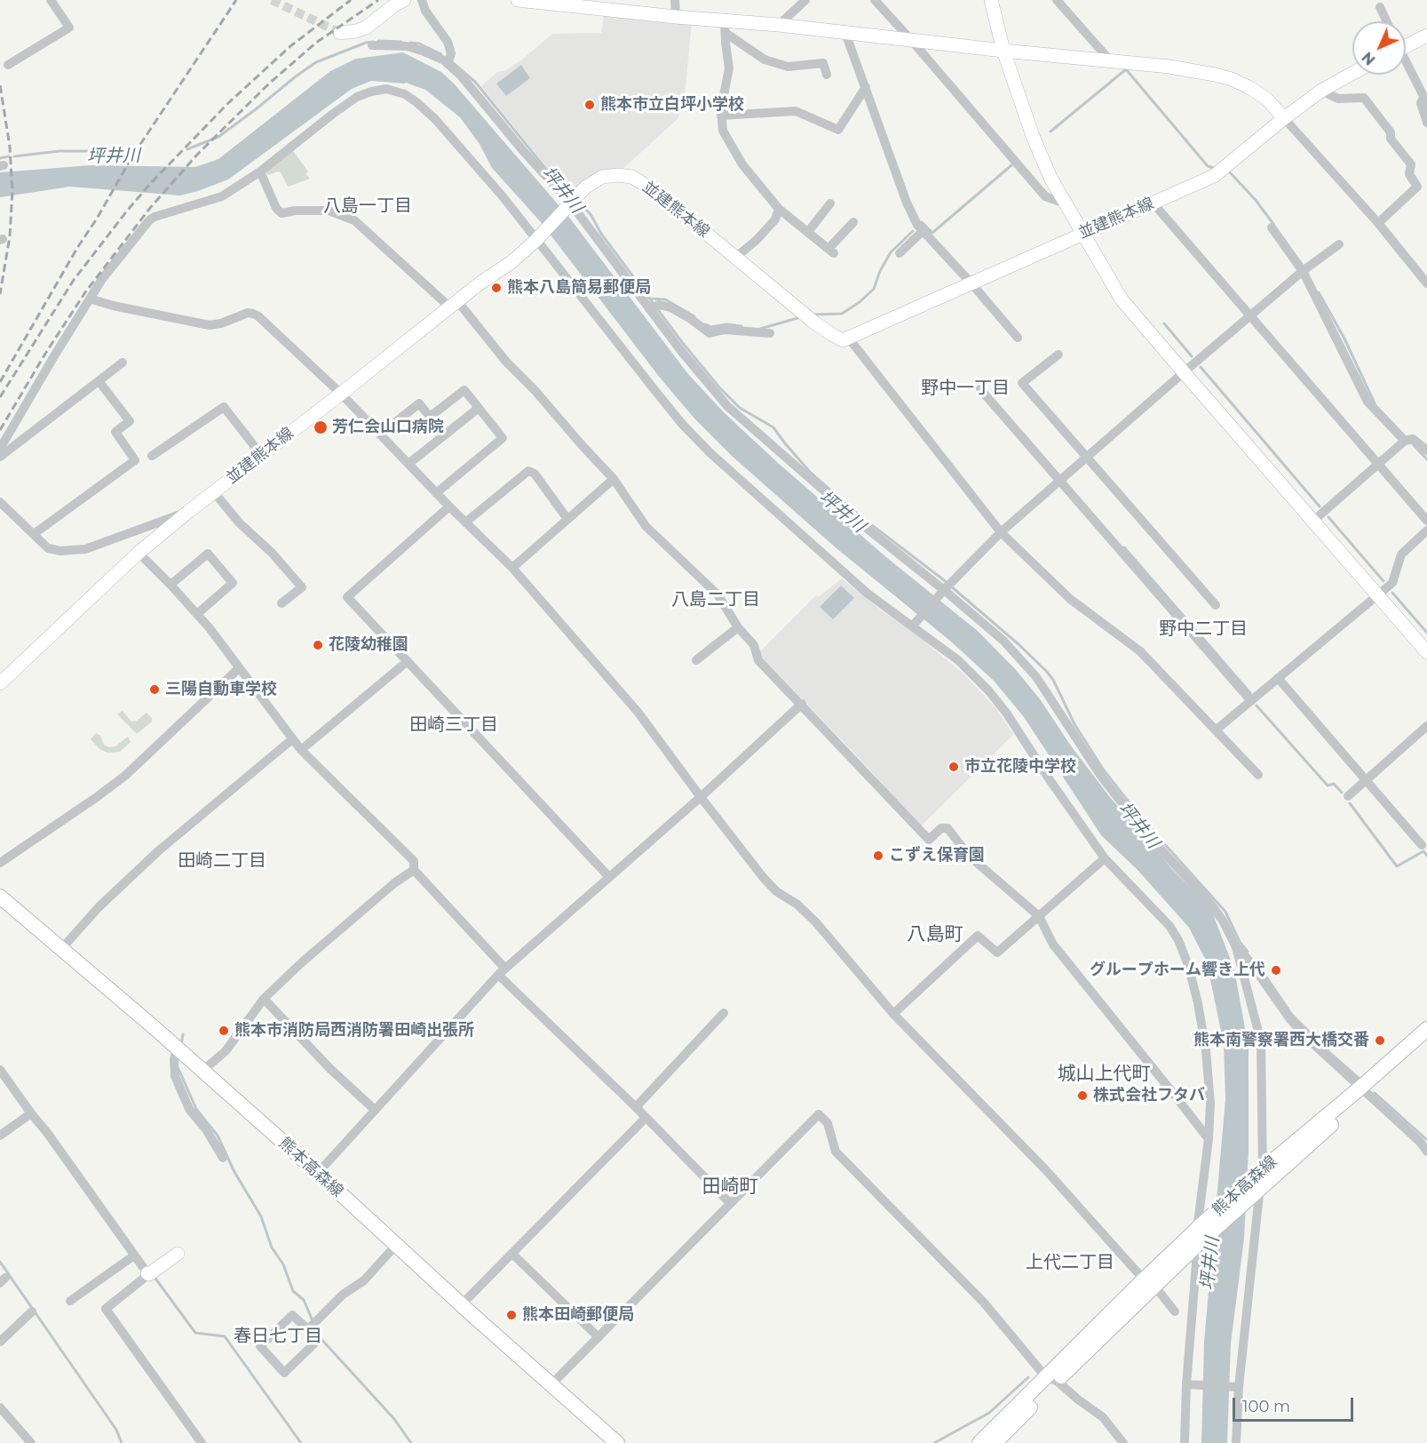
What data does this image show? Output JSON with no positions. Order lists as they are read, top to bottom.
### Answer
{
  "streets": {
    "main road": ["並建熊本線", "熊本高森線"]
  },
  "districts": [
    "八島一丁目",
    "野中一丁目",
    "八島二丁目",
    "野中二丁目",
    "田崎三丁目",
    "田崎二丁目",
    "八島町",
    "城山上代町",
    "田崎町",
    "上代二丁目",
    "春日七丁目"
  ],
  "water": ["坪井川"],
  "places": [
    "熊本市立白坪小学校",
    "熊本八島簡易郵便局",
    "芳仁会山口病院",
    "花陵幼稚園",
    "三陽自動車学校",
    "市立花陵中学校",
    "こずえ保育園",
    "グループホーム響き上代",
    "熊本市消防局西消防署田崎出張所",
    "熊本南警察署西大橋交番",
    "株式会社フタバ",
    "熊本田崎郵便局"
  ],
  "scale_bar": "100 m",
  "north": "bottom left"
}
